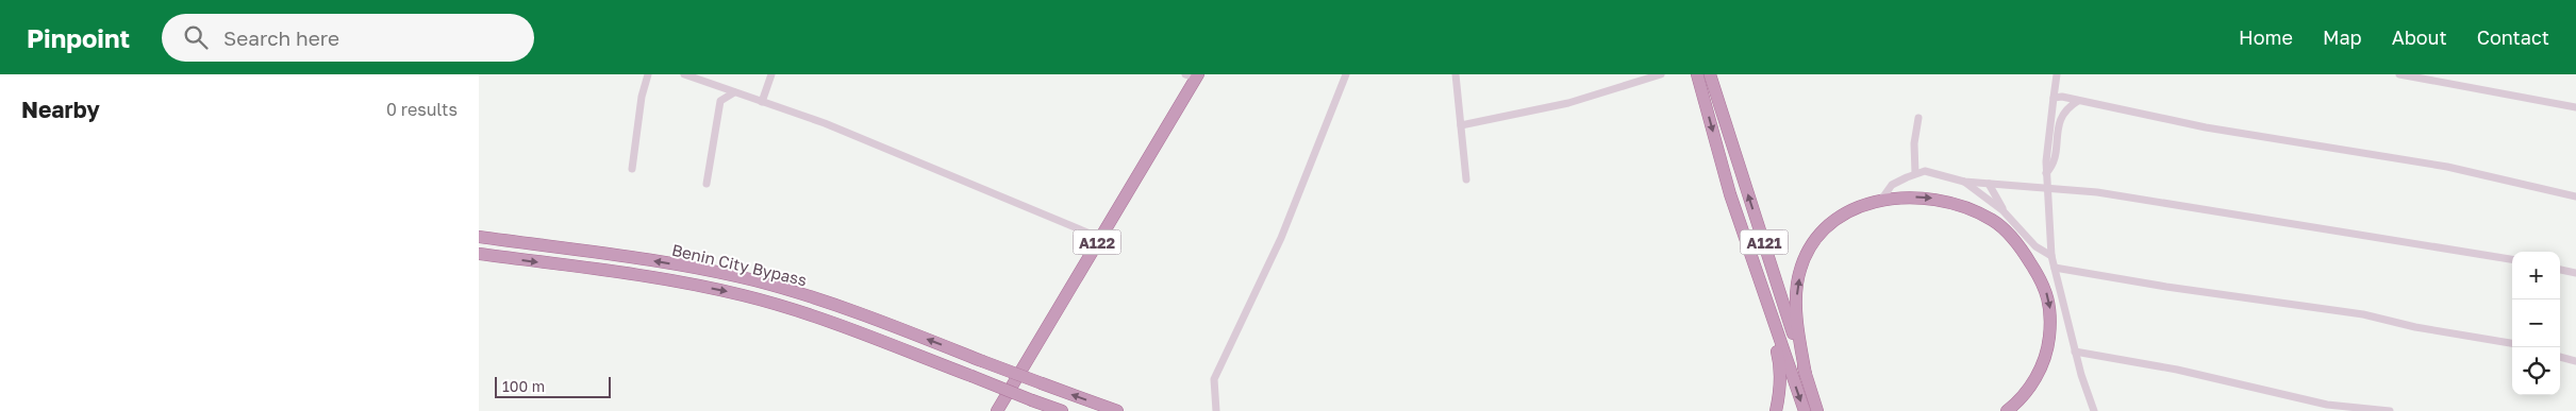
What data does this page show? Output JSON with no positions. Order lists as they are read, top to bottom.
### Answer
{
  "streets": {
    "highway": ["A122", "A121", "Benin City Bypass"]
  },
  "scale_bar": "100 m",
  "page": {
    "header": "Pinpoint",
    "search": "Search here",
    "nav": [
      "Home",
      "Map",
      "About",
      "Contact"
    ],
    "heading": ["Nearby", "0 results"],
    "map_buttons": ["+", "−"],
    "scale": "100 m"
  }
}
